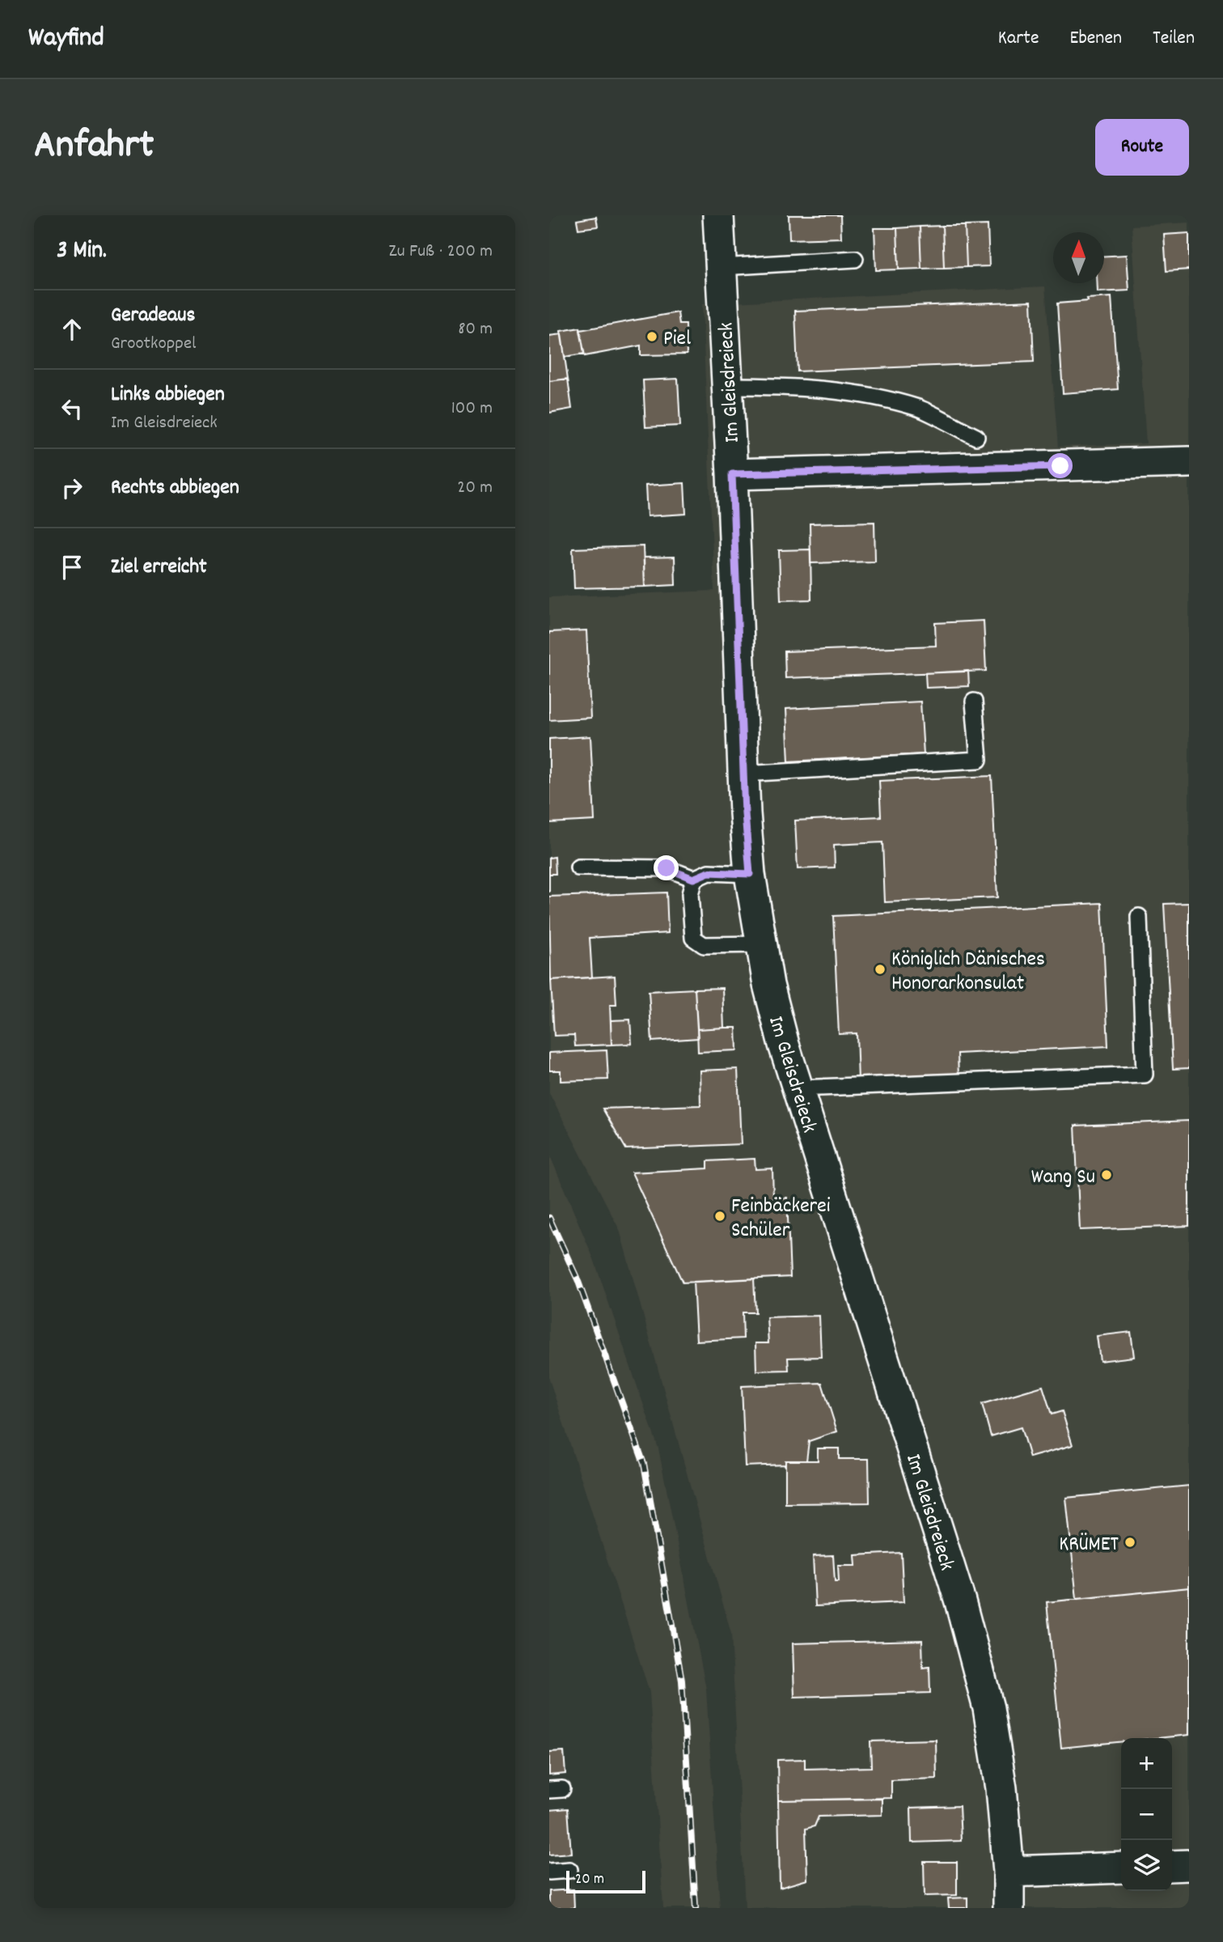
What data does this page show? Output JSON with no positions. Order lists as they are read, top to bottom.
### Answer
{
  "streets": {
    "street": ["Im Gleisdreieck"]
  },
  "places": [
    "Piel",
    "Königlich Dänisches Honorarkonsulat",
    "Wang Su",
    "Feinbäckerei Schüler",
    "KRÜMET"
  ],
  "scale_bar": "20 m",
  "north": "top",
  "page": {
    "header": "Wayfind",
    "nav": ["Karte", "Ebenen", "Teilen"],
    "title": "Anfahrt",
    "buttons": "Route",
    "heading": ["3 Min.", "Zu Fuß · 200 m"],
    "list": [
      ["Geradeaus", "Grootkoppel", "80 m"],
      ["Links abbiegen", "Im Gleisdreieck", "100 m"],
      ["Rechts abbiegen", "20 m"],
      "Ziel erreicht"
    ],
    "map_buttons": ["+", "−"],
    "scale": "20 m"
  }
}
